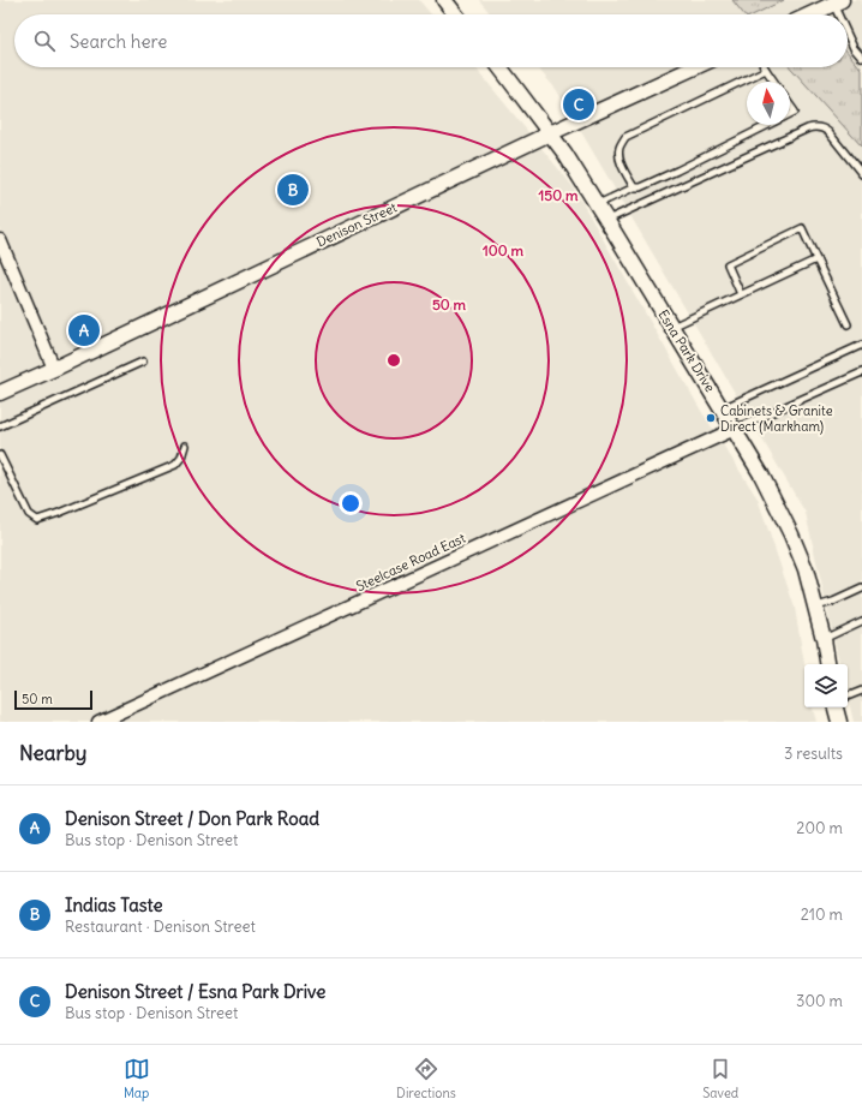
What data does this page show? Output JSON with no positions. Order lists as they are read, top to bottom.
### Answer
{
  "streets": {
    "street": ["Denison Street", "Esna Park Drive", "Steelcase Road East"]
  },
  "crossings": [
    ["Denison Street", "Esna Park Drive"],
    ["Esna Park Drive", "Steelcase Road East"]
  ],
  "places": ["Cabinets & Granite Direct (Markham)"],
  "scale_bar": "50 m",
  "north": "top",
  "page": {
    "search": "Search here",
    "pins": ["C", "B", "A"],
    "scale": "50 m",
    "heading": ["Nearby", "3 results"],
    "list": [
      {
        "mark": "A",
        "name": "Denison Street / Don Park Road",
        "note": "Bus stop · Denison Street",
        "value": "200 m"
      },
      {
        "mark": "B",
        "name": "Indias Taste",
        "note": "Restaurant · Denison Street",
        "value": "210 m"
      },
      {
        "mark": "C",
        "name": "Denison Street / Esna Park Drive",
        "note": "Bus stop · Denison Street",
        "value": "300 m"
      }
    ],
    "nav": ["Map", "Directions", "Saved"]
  },
  "rings": ["150 m", "100 m", "50 m"]
}
